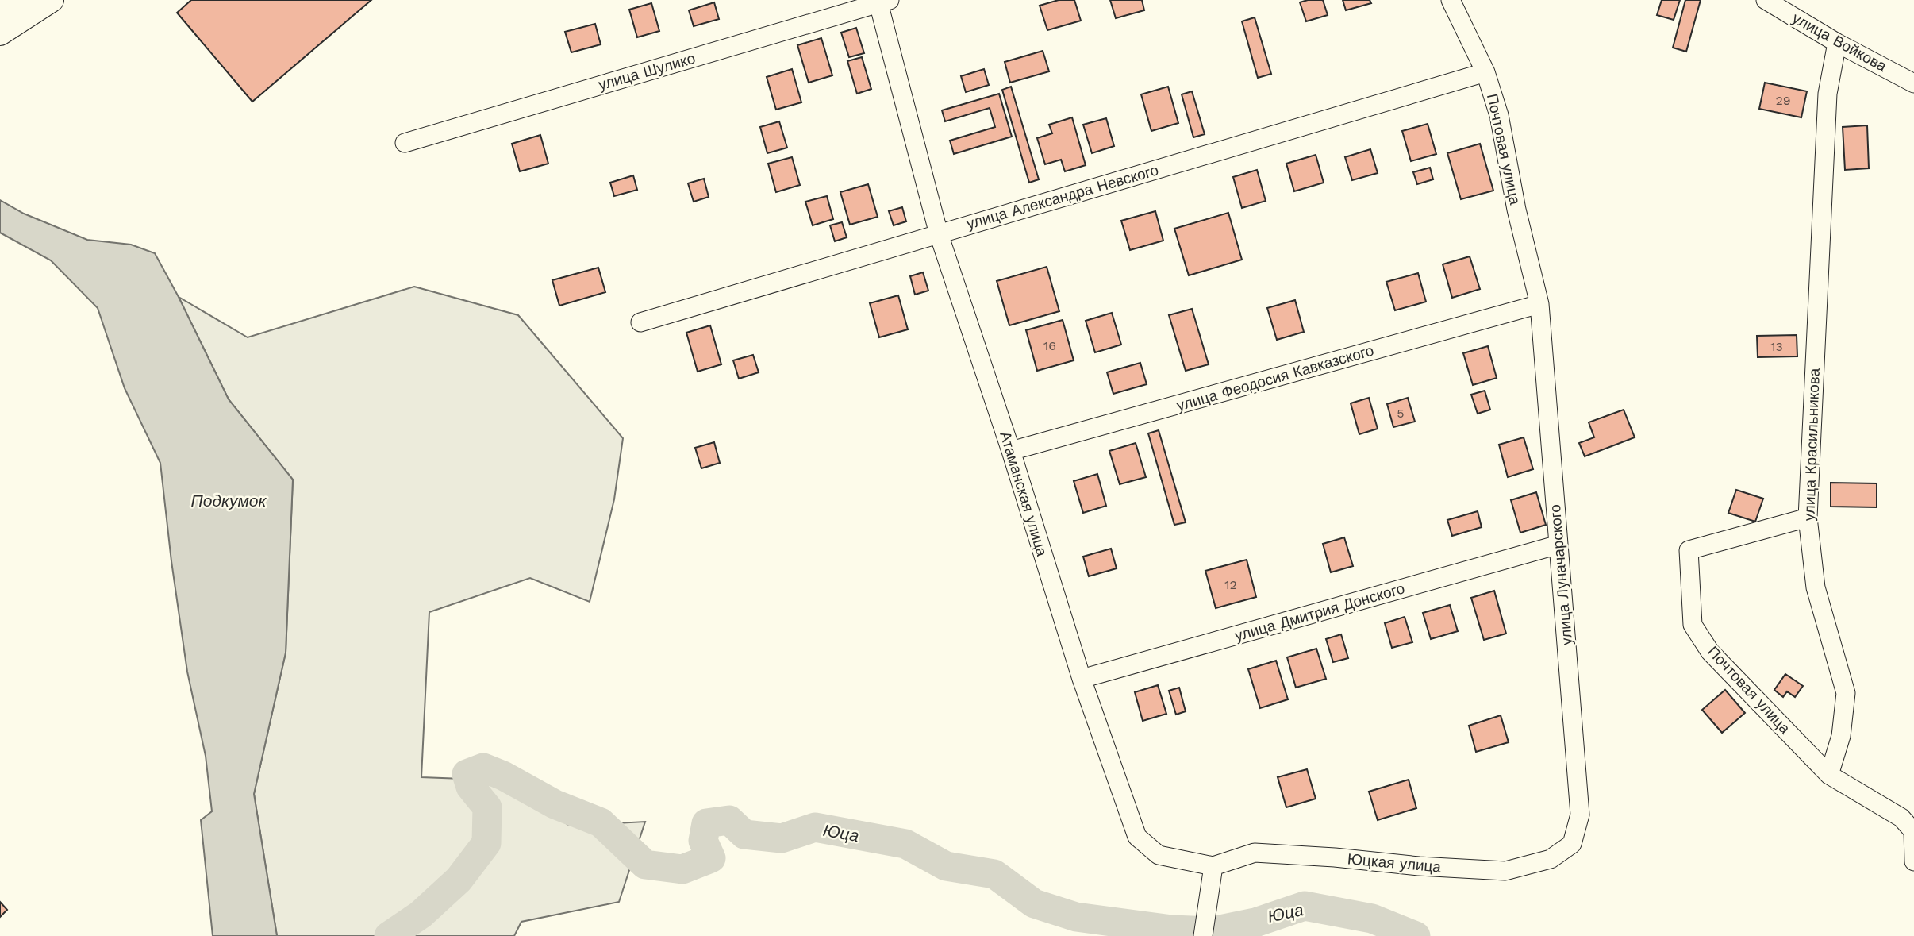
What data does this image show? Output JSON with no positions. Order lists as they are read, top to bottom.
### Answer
{
  "streets": {
    "street": [
      "улица Войкова",
      "улица Шулико",
      "Почтовая улица",
      "улица Александра Невского",
      "улица Феодосия Кавказского",
      "улица Красильникова",
      "Атаманская улица",
      "улица Луначарского",
      "улица Дмитрия Донского",
      "Юцкая улица"
    ]
  },
  "crossings": [
    ["улица Войкова", "улица Красильникова"],
    ["улица Шулико", "Атаманская улица"],
    ["Почтовая улица", "улица Александра Невского"],
    ["Почтовая улица", "улица Феодосия Кавказского"],
    ["Почтовая улица", "улица Красильникова"],
    ["Почтовая улица", "улица Луначарского"],
    ["улица Александра Невского", "Атаманская улица"],
    ["улица Феодосия Кавказского", "Атаманская улица"],
    ["улица Феодосия Кавказского", "улица Луначарского"],
    ["Атаманская улица", "улица Дмитрия Донского"],
    ["Атаманская улица", "Юцкая улица"],
    ["улица Луначарского", "улица Дмитрия Донского"],
    ["улица Луначарского", "Юцкая улица"]
  ],
  "water": ["Подкумок", "Юца"],
  "house_numbers": [
    "29",
    "16",
    "13",
    "5",
    "12"
  ]
}
